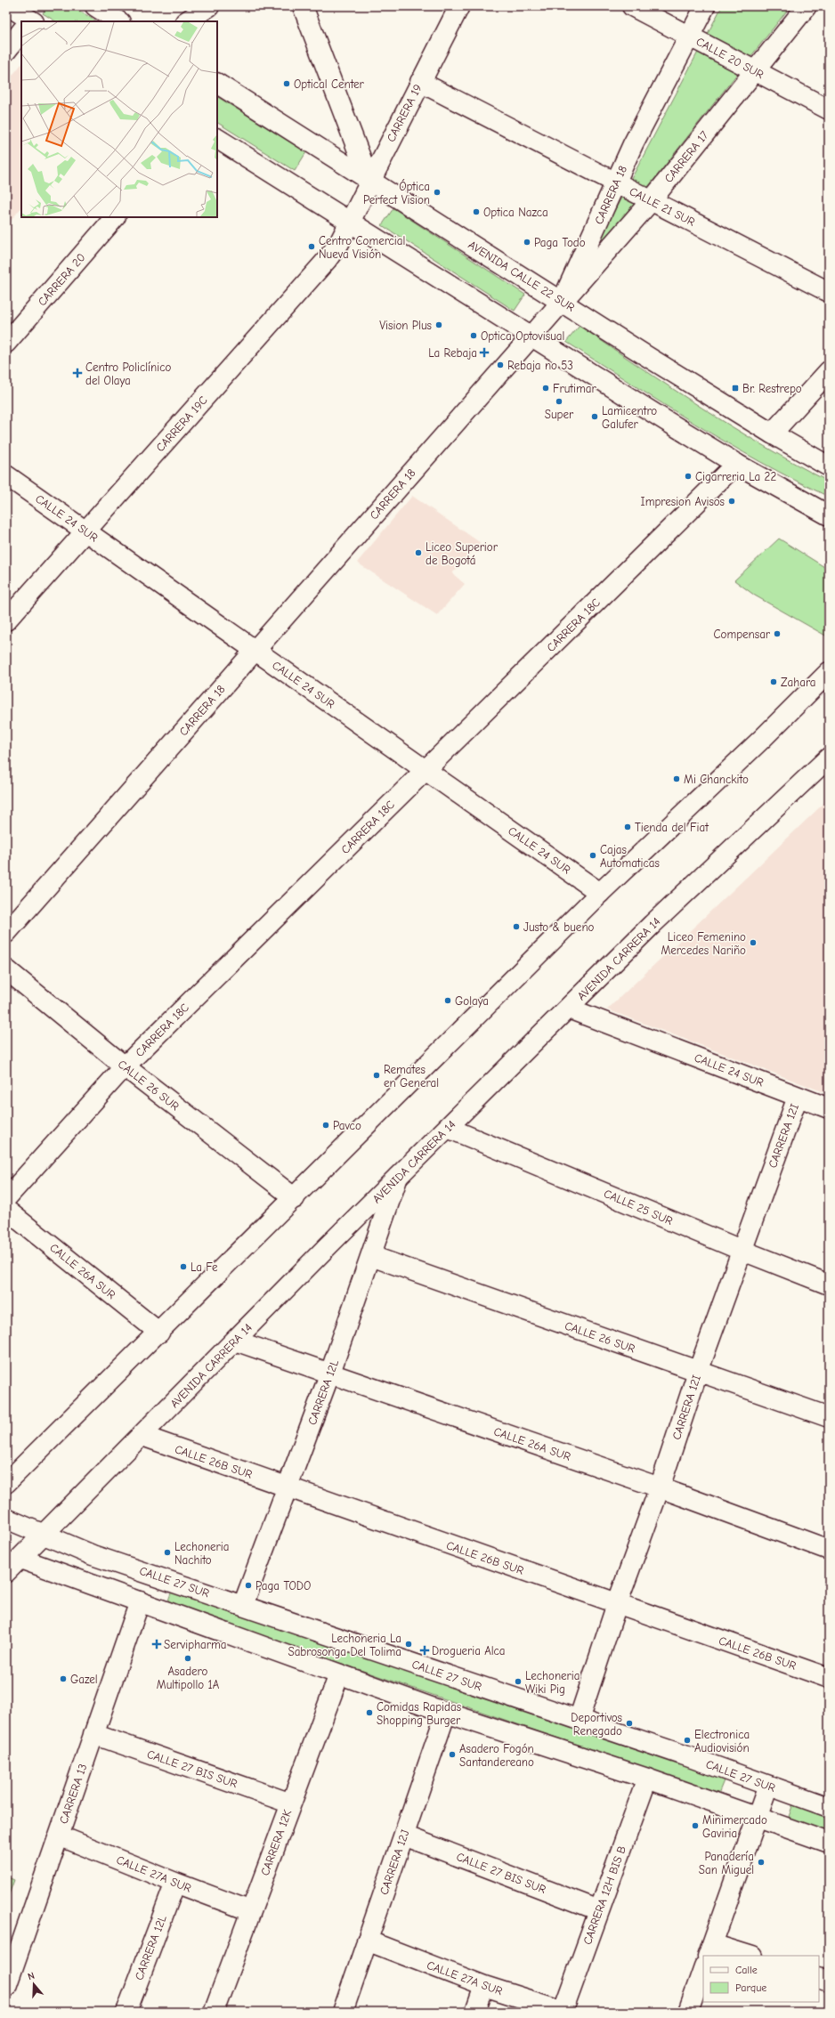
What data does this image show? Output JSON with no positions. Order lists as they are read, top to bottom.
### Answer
{
  "streets": {
    "street": [
      "CALLE 20 SUR",
      "CARRERA 19",
      "CARRERA 17",
      "CARRERA 18",
      "CALLE 21 SUR",
      "AVENIDA CALLE 22 SUR",
      "CARRERA 20",
      "CARRERA 19C",
      "CALLE 24 SUR",
      "CARRERA 18C",
      "AVENIDA CARRERA 14",
      "CALLE 26 SUR",
      "CARRERA 12I",
      "CALLE 25 SUR",
      "CALLE 26A SUR",
      "CARRERA 12L",
      "CALLE 26B SUR",
      "CALLE 27 SUR",
      "CALLE 27 BIS SUR",
      "CARRERA 13",
      "CARRERA 12K",
      "CARRERA 12J",
      "CALLE 27A SUR",
      "CARRERA 12H BIS B"
    ]
  },
  "crossings": [
    ["CALLE 20 SUR", "CARRERA 17"],
    ["CALLE 20 SUR", "CARRERA 18"],
    ["CARRERA 19", "CALLE 21 SUR"],
    ["CARRERA 19", "AVENIDA CALLE 22 SUR"],
    ["CARRERA 19", "CARRERA 19C"],
    ["CARRERA 17", "CARRERA 18"],
    ["CARRERA 17", "CALLE 21 SUR"],
    ["CARRERA 17", "AVENIDA CALLE 22 SUR"],
    ["CARRERA 18", "CALLE 21 SUR"],
    ["CARRERA 18", "AVENIDA CALLE 22 SUR"],
    ["CARRERA 18", "CALLE 24 SUR"],
    ["CARRERA 19C", "CALLE 24 SUR"],
    ["CALLE 24 SUR", "CARRERA 18C"],
    ["CALLE 24 SUR", "AVENIDA CARRERA 14"],
    ["CALLE 24 SUR", "CARRERA 12I"],
    ["CARRERA 18C", "CALLE 26 SUR"],
    ["AVENIDA CARRERA 14", "CALLE 25 SUR"],
    ["AVENIDA CARRERA 14", "CALLE 26A SUR"],
    ["AVENIDA CARRERA 14", "CARRERA 12L"],
    ["AVENIDA CARRERA 14", "CALLE 26B SUR"],
    ["AVENIDA CARRERA 14", "CALLE 27 SUR"],
    ["CALLE 26 SUR", "CARRERA 12I"],
    ["CALLE 26 SUR", "CARRERA 12L"],
    ["CARRERA 12I", "CALLE 25 SUR"],
    ["CARRERA 12I", "CALLE 26A SUR"],
    ["CARRERA 12I", "CALLE 26B SUR"],
    ["CARRERA 12I", "CALLE 27 SUR"],
    ["CALLE 26A SUR", "CARRERA 12L"],
    ["CARRERA 12L", "CALLE 26B SUR"],
    ["CARRERA 12L", "CALLE 27 SUR"],
    ["CARRERA 12L", "CALLE 27A SUR"],
    ["CALLE 27 BIS SUR", "CARRERA 13"],
    ["CALLE 27 BIS SUR", "CARRERA 12K"],
    ["CALLE 27 BIS SUR", "CARRERA 12J"],
    ["CALLE 27 BIS SUR", "CARRERA 12H BIS B"],
    ["CARRERA 13", "CALLE 27A SUR"],
    ["CARRERA 12K", "CALLE 27A SUR"],
    ["CARRERA 12J", "CALLE 27A SUR"],
    ["CALLE 27A SUR", "CARRERA 12H BIS B"]
  ],
  "places": {
    "other": [
      "Optical Center",
      "Óptica Perfect Vision",
      "Optica Nazca",
      "Paga Todo",
      "Centro Comercial Nueva Visión",
      "Vision Plus",
      "Optica Optovisual",
      "Rebaja no 53",
      "Frutimar",
      "Super",
      "Lamicentro Galufer",
      "Cigarreria La 22",
      "Impresion Avisos",
      "Liceo Superior de Bogotá",
      "Compensar",
      "Zahara",
      "Mi Chanckito",
      "Tienda del Fiat",
      "Cajas Automaticas",
      "Justo & bueno",
      "Liceo Femenino Mercedes Nariño",
      "Golaya",
      "Remates en General",
      "Pavco",
      "La Fe",
      "Lechoneria Nachito",
      "Paga TODO",
      "Lechoneria La Sabrosonga Del Tolima",
      "Asadero Multipollo 1A",
      "Gazel",
      "Lechoneria Wiki Pig",
      "Comidas Rapidas Shopping Burger",
      "Deportivos Renegado",
      "Electronica Audiovisión",
      "Asadero Fogón Santandereano",
      "Minimercado Gaviria",
      "Panadería San Miguel"
    ],
    "health": [
      "La Rebaja",
      "Centro Policlínico del Olaya",
      "Servipharma",
      "Drogueria Alca"
    ],
    "transit": ["Br. Restrepo"]
  },
  "legend": ["Calle", "Parque"],
  "north": "top"
}
